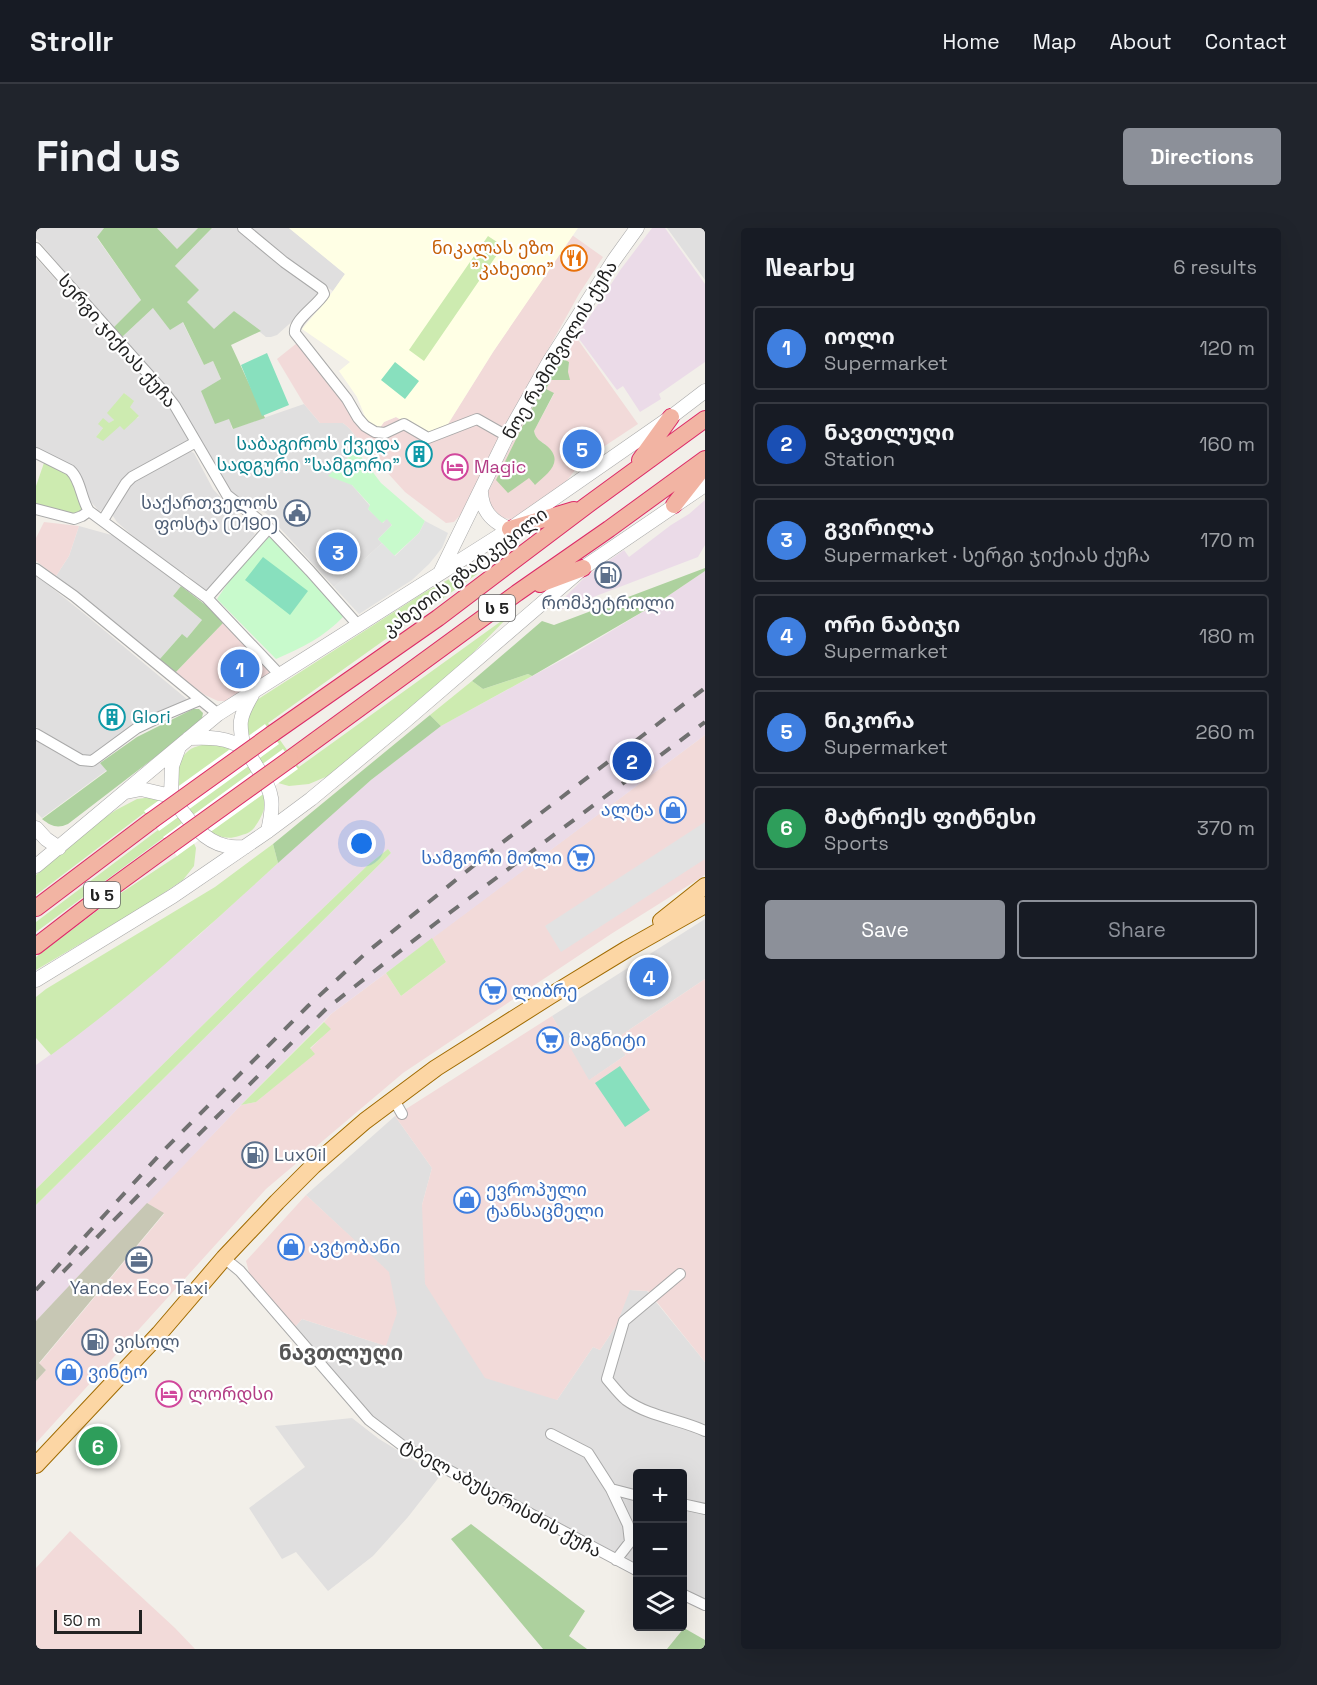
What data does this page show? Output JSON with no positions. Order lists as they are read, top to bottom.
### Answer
{
  "streets": {
    "highway": ["კახეთის გზატკეცილი", "ს 5"],
    "street": ["სერგი ჯიქიას ქუჩა", "ნოე რამიშვილის ქუჩა", "ტბელ აბუსერისძის ქუჩა"]
  },
  "crossings": [
    ["სერგი ჯიქიას ქუჩა", "კახეთის გზატკეცილი"],
    ["ნოე რამიშვილის ქუჩა", "კახეთის გზატკეცილი"]
  ],
  "districts": ["ნავთლუღი"],
  "places": {
    "restaurant": ["ნიკალას ეზო \"კახეთი\""],
    "building": ["საბაგიროს ქვედა სადგური \"სამგორი\"", "Glori"],
    "hotel": ["Magic", "ლორდსი"],
    "public building": ["საქართველოს ფოსტა (0190)"],
    "fuel station": ["რომპეტროლი", "LuxOil", "ვისოლ"],
    "shop": [
      "ალტა",
      "ევროპული ტანსაცმელი",
      "ავტობანი",
      "ვინტო"
    ],
    "supermarket": ["სამგორი მოლი", "ლიბრე", "მაგნიტი"],
    "office": ["Yandex Eco Taxi"]
  },
  "scale_bar": "50 m",
  "page": {
    "header": "Strollr",
    "nav": [
      "Home",
      "Map",
      "About",
      "Contact"
    ],
    "buttons": [
      "Directions",
      ["Save", "Share"]
    ],
    "title": "Find us",
    "heading": ["Nearby", "6 results"],
    "list": [
      {
        "mark": "1",
        "name": "იოლი",
        "note": "Supermarket",
        "value": "120 m"
      },
      {
        "mark": "2",
        "name": "ნავთლუღი",
        "note": "Station",
        "value": "160 m"
      },
      {
        "mark": "3",
        "name": "გვირილა",
        "note": "Supermarket · სერგი ჯიქიას ქუჩა",
        "value": "170 m"
      },
      {
        "mark": "4",
        "name": "ორი ნაბიჯი",
        "note": "Supermarket",
        "value": "180 m"
      },
      {
        "mark": "5",
        "name": "ნიკორა",
        "note": "Supermarket",
        "value": "260 m"
      },
      {
        "mark": "6",
        "name": "მატრიქს ფიტნესი",
        "note": "Sports",
        "value": "370 m"
      }
    ],
    "pins": [
      "5",
      "3",
      "1",
      "2",
      "4",
      "6"
    ],
    "map_buttons": ["+", "−"],
    "scale": "50 m"
  }
}
